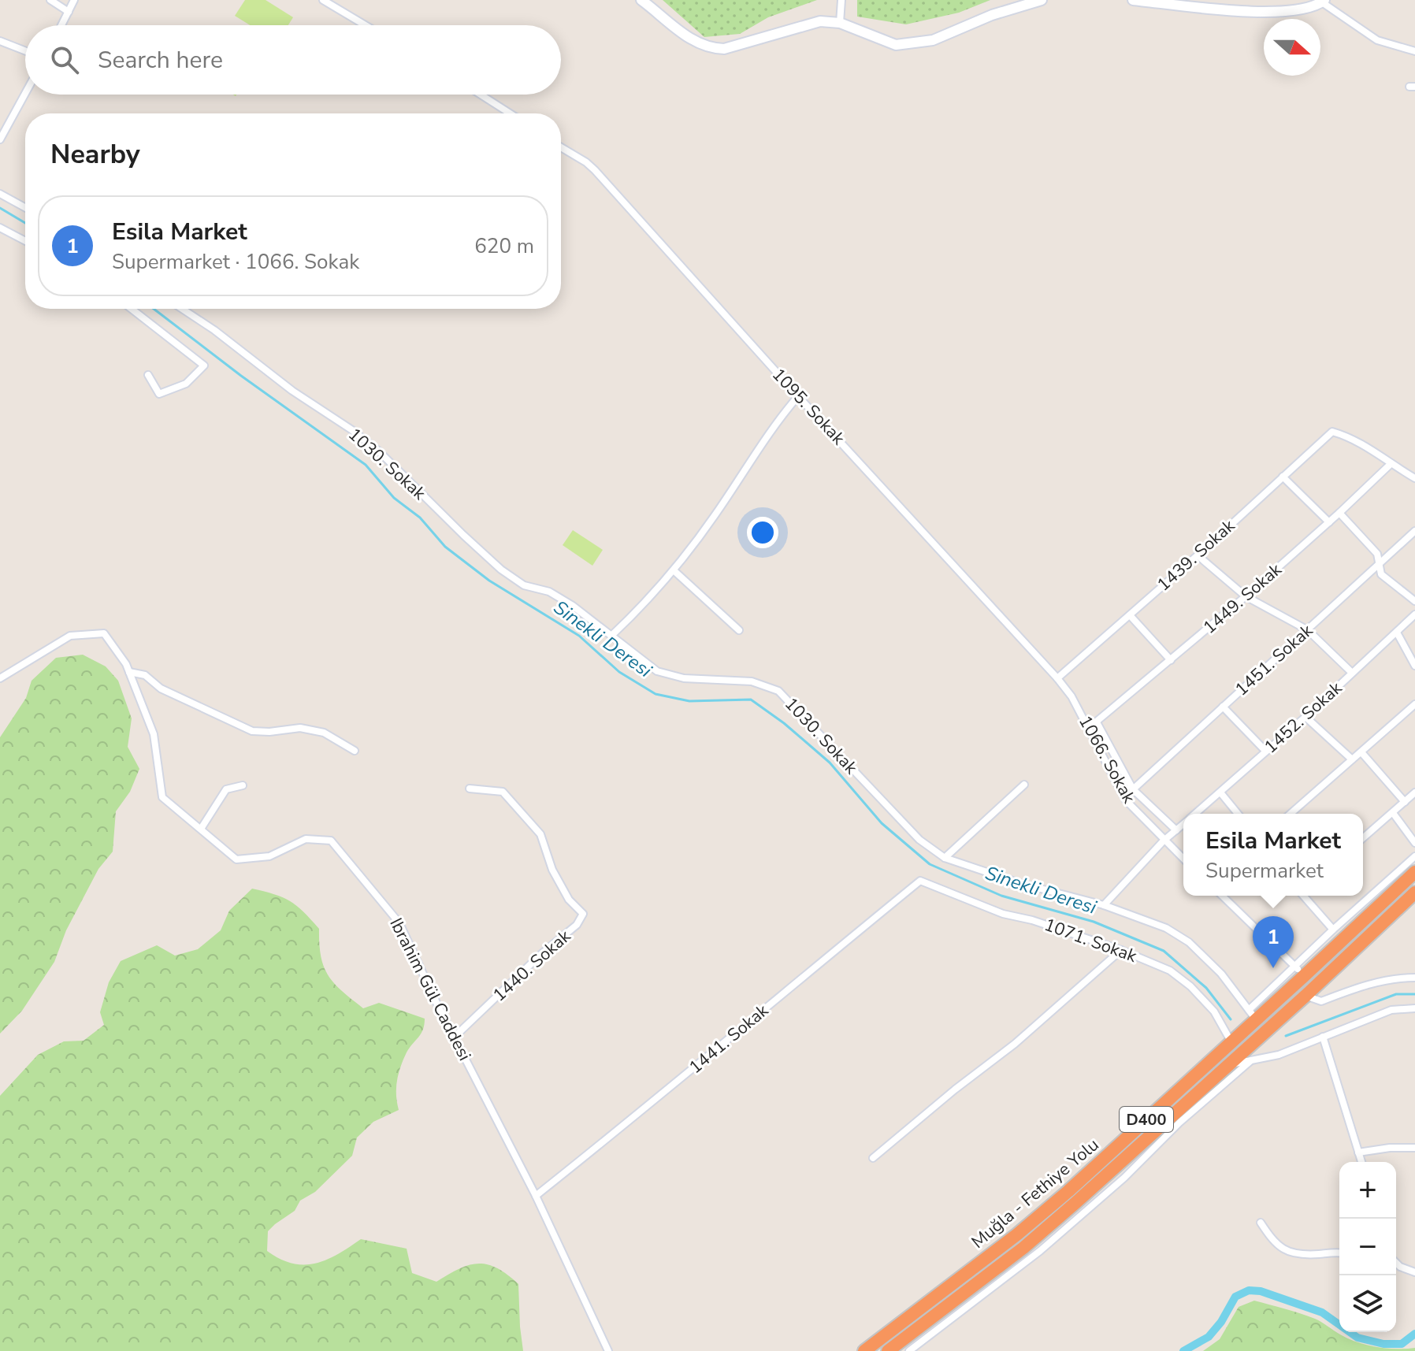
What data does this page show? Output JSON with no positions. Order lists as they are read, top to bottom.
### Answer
{
  "streets": {
    "highway": ["D400", "Muğla - Fethiye Yolu"],
    "street": [
      "1095. Sokak",
      "1030. Sokak",
      "1439. Sokak",
      "1449. Sokak",
      "1451. Sokak",
      "1452. Sokak",
      "1066. Sokak",
      "1071. Sokak",
      "1440. Sokak",
      "Ibrahim Gül Caddesi",
      "1441. Sokak"
    ]
  },
  "crossings": [
    ["1095. Sokak", "1439. Sokak"],
    ["1095. Sokak", "1066. Sokak"],
    ["1030. Sokak", "1452. Sokak"],
    ["1030. Sokak", "Muğla - Fethiye Yolu"],
    ["1439. Sokak", "1449. Sokak"],
    ["1439. Sokak", "1066. Sokak"],
    ["1449. Sokak", "1066. Sokak"],
    ["1452. Sokak", "1066. Sokak"],
    ["1071. Sokak", "1441. Sokak"],
    ["1071. Sokak", "Muğla - Fethiye Yolu"],
    ["1440. Sokak", "Ibrahim Gül Caddesi"],
    ["Ibrahim Gül Caddesi", "1441. Sokak"]
  ],
  "water": ["Sinekli Deresi"],
  "north": "right",
  "page": {
    "search": "Search here",
    "heading": "Nearby",
    "list": [
      {
        "mark": "1",
        "name": "Esila Market",
        "note": "Supermarket · 1066. Sokak",
        "value": "620 m"
      }
    ],
    "popup": ["Esila Market", "Supermarket"],
    "pins": "1",
    "map_buttons": ["+", "−"]
  }
}
